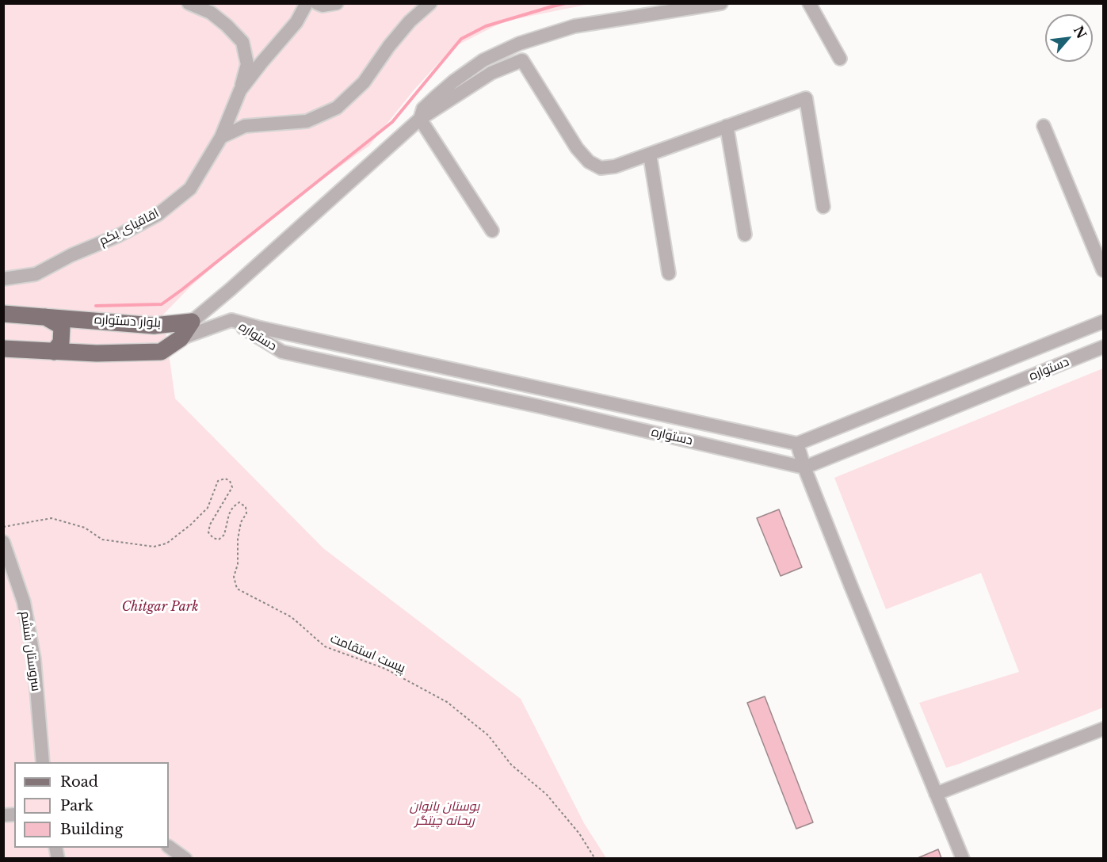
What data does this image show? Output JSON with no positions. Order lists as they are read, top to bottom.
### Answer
{
  "streets": {
    "main road": ["بلوار دستواره"],
    "street": ["اقاقیای یکم", "دستواره", "سروستان ششم"],
    "path": ["پیست استقامت"]
  },
  "parks": ["Chitgar Park", "بوستان بانوان ریحانه چیتگر"],
  "legend": ["Road", "Park", "Building"],
  "north": "top right"
}
